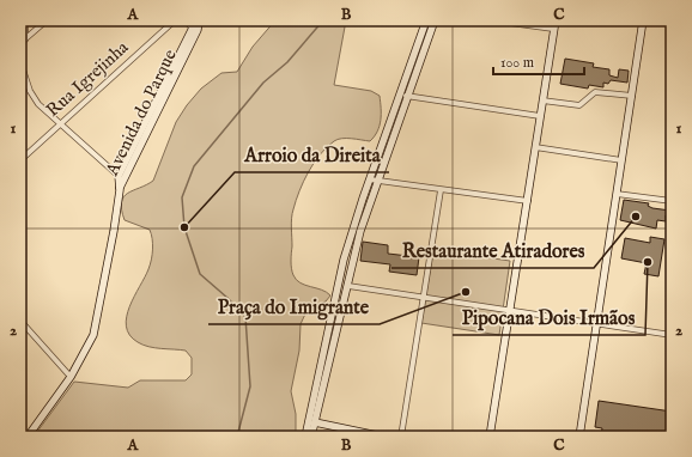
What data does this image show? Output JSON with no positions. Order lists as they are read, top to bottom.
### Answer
{
  "streets": {
    "main road": ["Avenida do Parque"],
    "street": ["Rua Igrejinha"]
  },
  "places": [
    "Restaurante Atiradores",
    "Arroio da Direita",
    "Pipocana Dois Irmãos",
    "Praça do Imigrante"
  ],
  "scale_bar": "100 m",
  "grid": {
    "columns": ["A", "B", "C"],
    "rows": ["1", "2"]
  }
}
